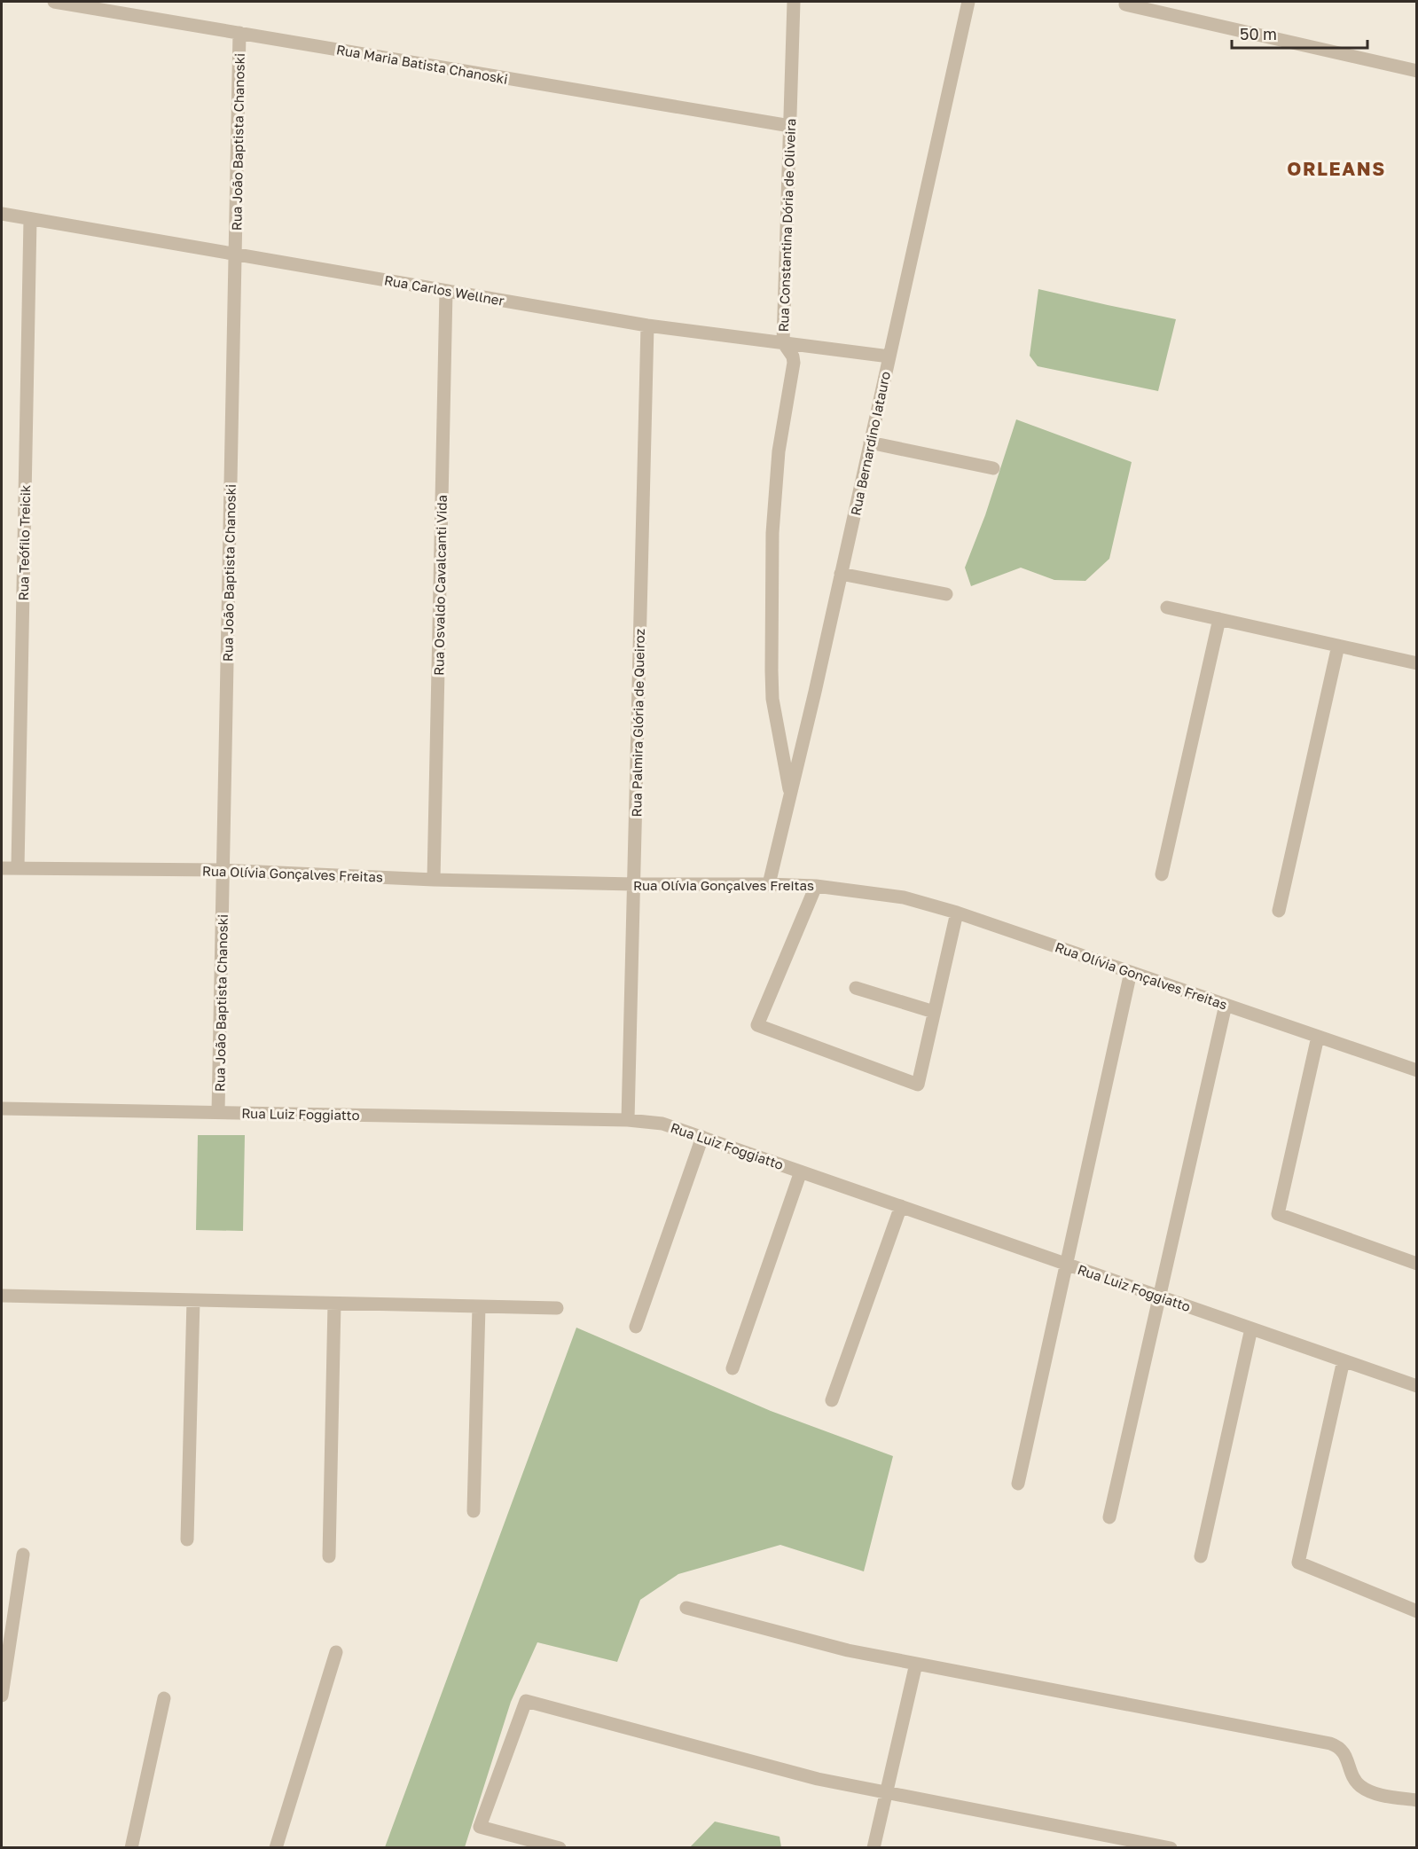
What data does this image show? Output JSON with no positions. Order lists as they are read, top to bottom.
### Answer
{
  "streets": {
    "street": [
      "Rua Maria Batista Chanoski",
      "Rua João Baptista Chanoski",
      "Rua Constantina Dória de Oliveira",
      "Rua Carlos Wellner",
      "Rua Bernardino Iatauro",
      "Rua Teófilo Treicik",
      "Rua Osvaldo Cavalcanti Vida",
      "Rua Palmira Glória de Queiroz",
      "Rua Olívia Gonçalves Freitas",
      "Rua Luiz Foggiatto"
    ]
  },
  "crossings": [
    ["Rua Maria Batista Chanoski", "Rua João Baptista Chanoski"],
    ["Rua Maria Batista Chanoski", "Rua Constantina Dória de Oliveira"],
    ["Rua João Baptista Chanoski", "Rua Carlos Wellner"],
    ["Rua João Baptista Chanoski", "Rua Olívia Gonçalves Freitas"],
    ["Rua João Baptista Chanoski", "Rua Luiz Foggiatto"],
    ["Rua Constantina Dória de Oliveira", "Rua Carlos Wellner"],
    ["Rua Constantina Dória de Oliveira", "Rua Bernardino Iatauro"],
    ["Rua Carlos Wellner", "Rua Bernardino Iatauro"],
    ["Rua Carlos Wellner", "Rua Teófilo Treicik"],
    ["Rua Carlos Wellner", "Rua Osvaldo Cavalcanti Vida"],
    ["Rua Carlos Wellner", "Rua Palmira Glória de Queiroz"],
    ["Rua Bernardino Iatauro", "Rua Olívia Gonçalves Freitas"],
    ["Rua Teófilo Treicik", "Rua Olívia Gonçalves Freitas"],
    ["Rua Osvaldo Cavalcanti Vida", "Rua Olívia Gonçalves Freitas"],
    ["Rua Palmira Glória de Queiroz", "Rua Olívia Gonçalves Freitas"],
    ["Rua Palmira Glória de Queiroz", "Rua Luiz Foggiatto"]
  ],
  "districts": ["ORLEANS"],
  "scale_bar": "50 m"
}
